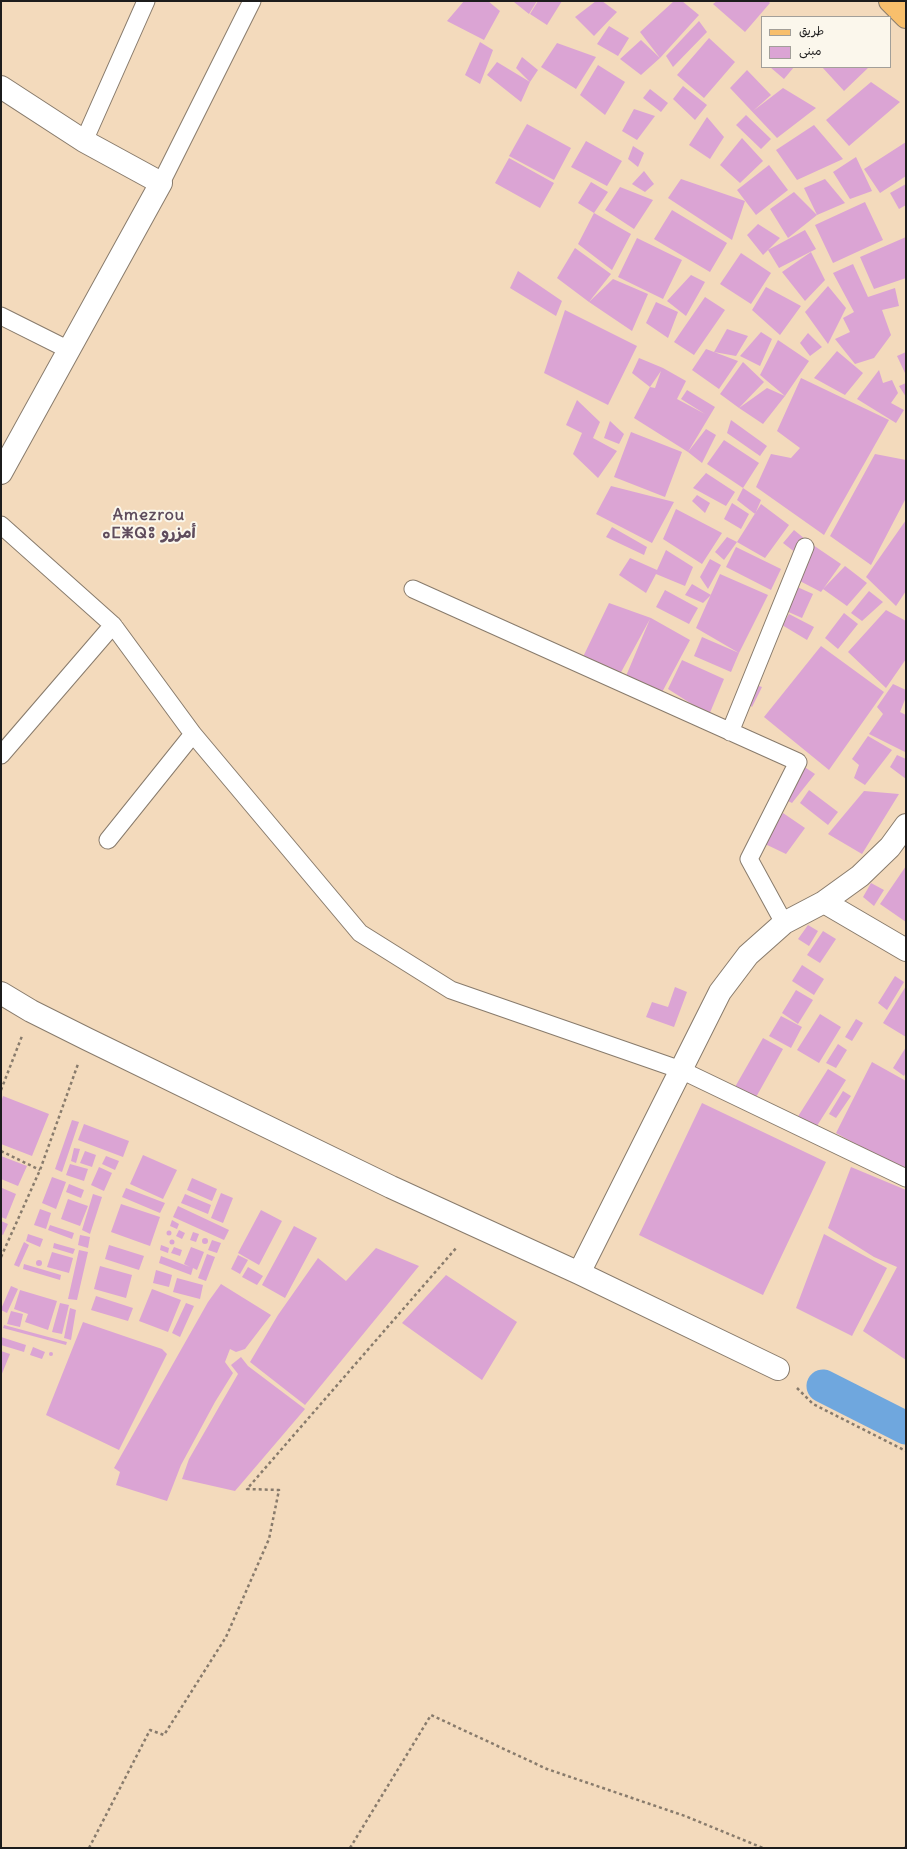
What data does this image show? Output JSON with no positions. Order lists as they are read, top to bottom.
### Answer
{
  "districts": ["Amezrou ⴰⵎⵥⵕⵓ أمزرو"],
  "legend": ["طريق", "مبنى"]
}
